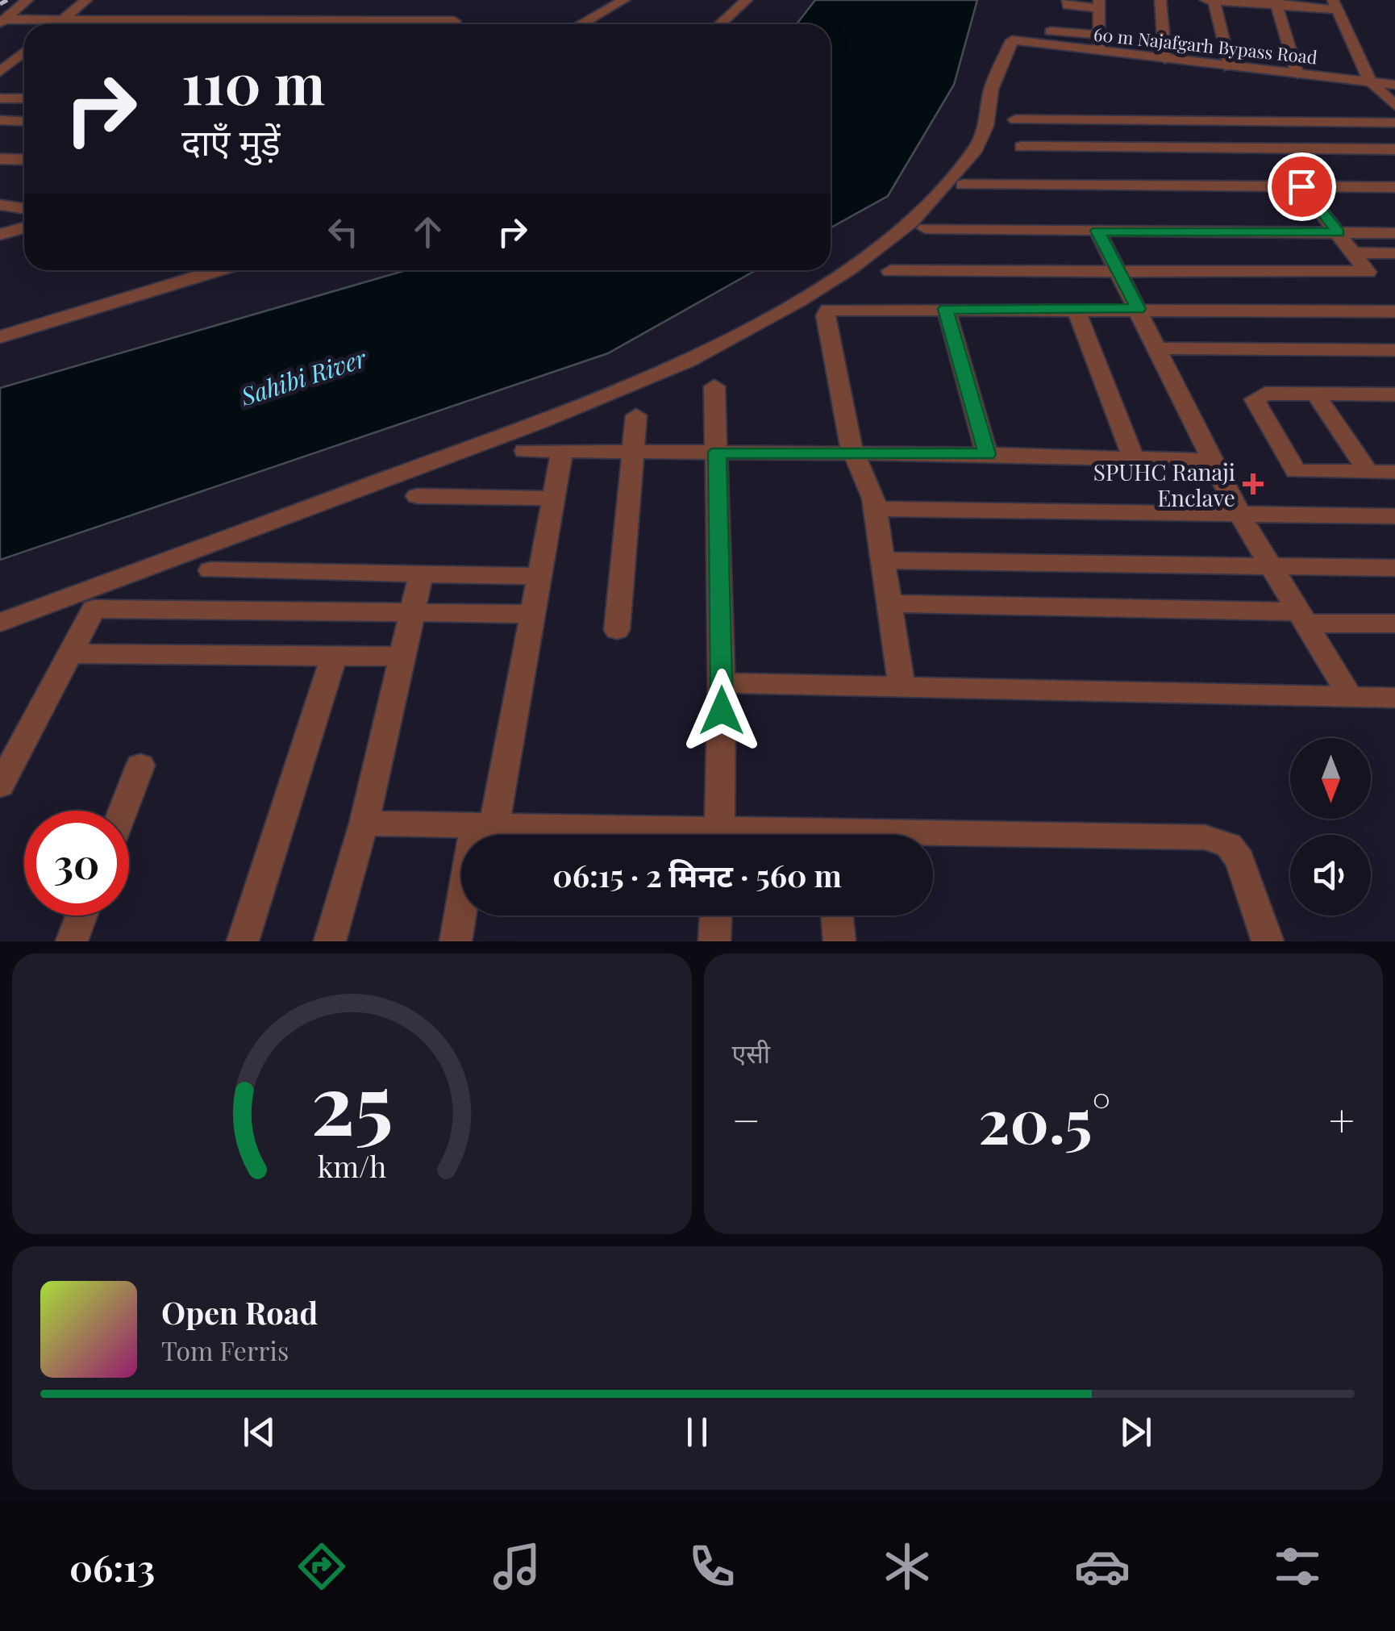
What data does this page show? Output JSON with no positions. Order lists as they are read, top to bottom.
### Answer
{
  "streets": {
    "street": ["60 m Najafgarh Bypass Road"]
  },
  "water": ["Sahibi River"],
  "places": {
    "health": ["SPUHC Ranaji Enclave"]
  },
  "north": "bottom",
  "page": {
    "turn": ["110 m", "दाएँ मुड़ें"],
    "limit": "30",
    "trip": "06:15 · 2 मिनट · 560 m",
    "tile": "एसी",
    "heat": ["−", "20.5°", "+"],
    "song": ["Open Road", "Tom Ferris"],
    "tabs": "06:13",
    "gauge": ["25", "km/h"]
  }
}
